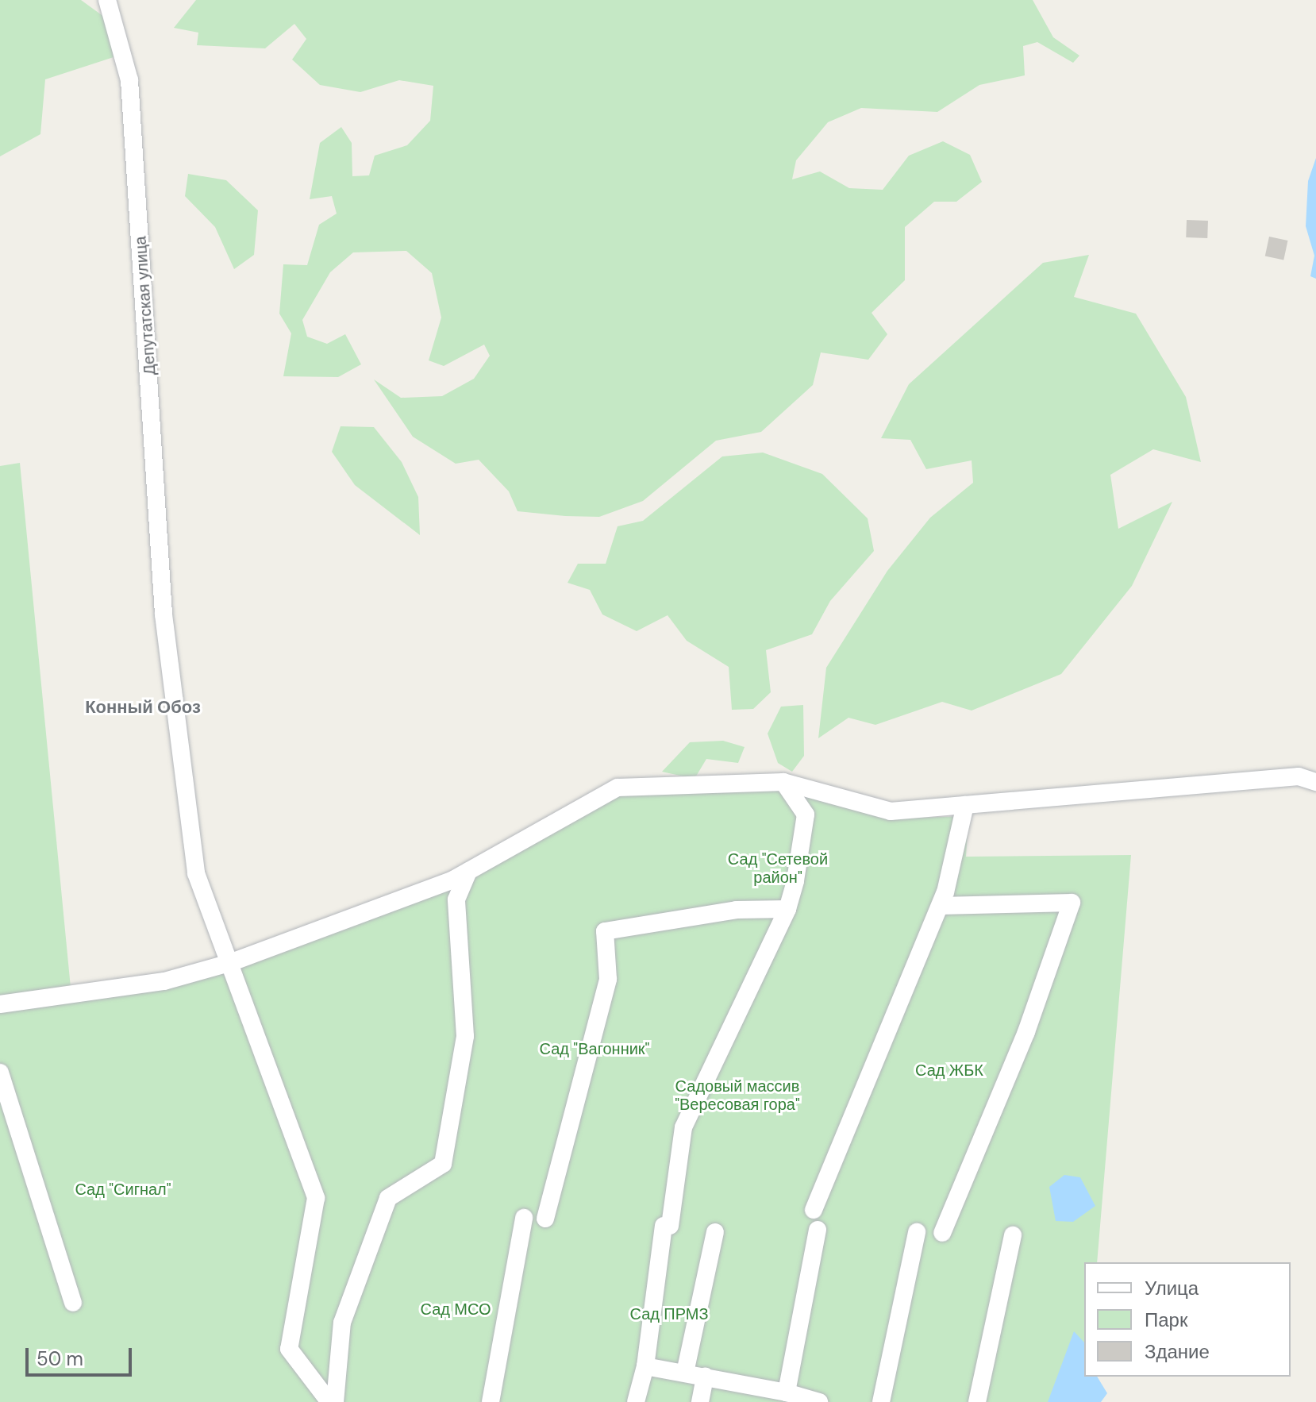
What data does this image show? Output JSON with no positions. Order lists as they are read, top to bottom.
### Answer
{
  "streets": {
    "street": ["Депутатская улица"]
  },
  "districts": ["Конный Обоз"],
  "parks": [
    "Сад \"Сетевой район\"",
    "Сад \"Вагонник\"",
    "Сад ЖБК",
    "Садовый массив \"Вересовая гора\"",
    "Сад \"Сигнал\"",
    "Сад МСО",
    "Сад ПРМЗ"
  ],
  "legend": ["Улица", "Парк", "Здание"],
  "scale_bar": "50 m"
}
